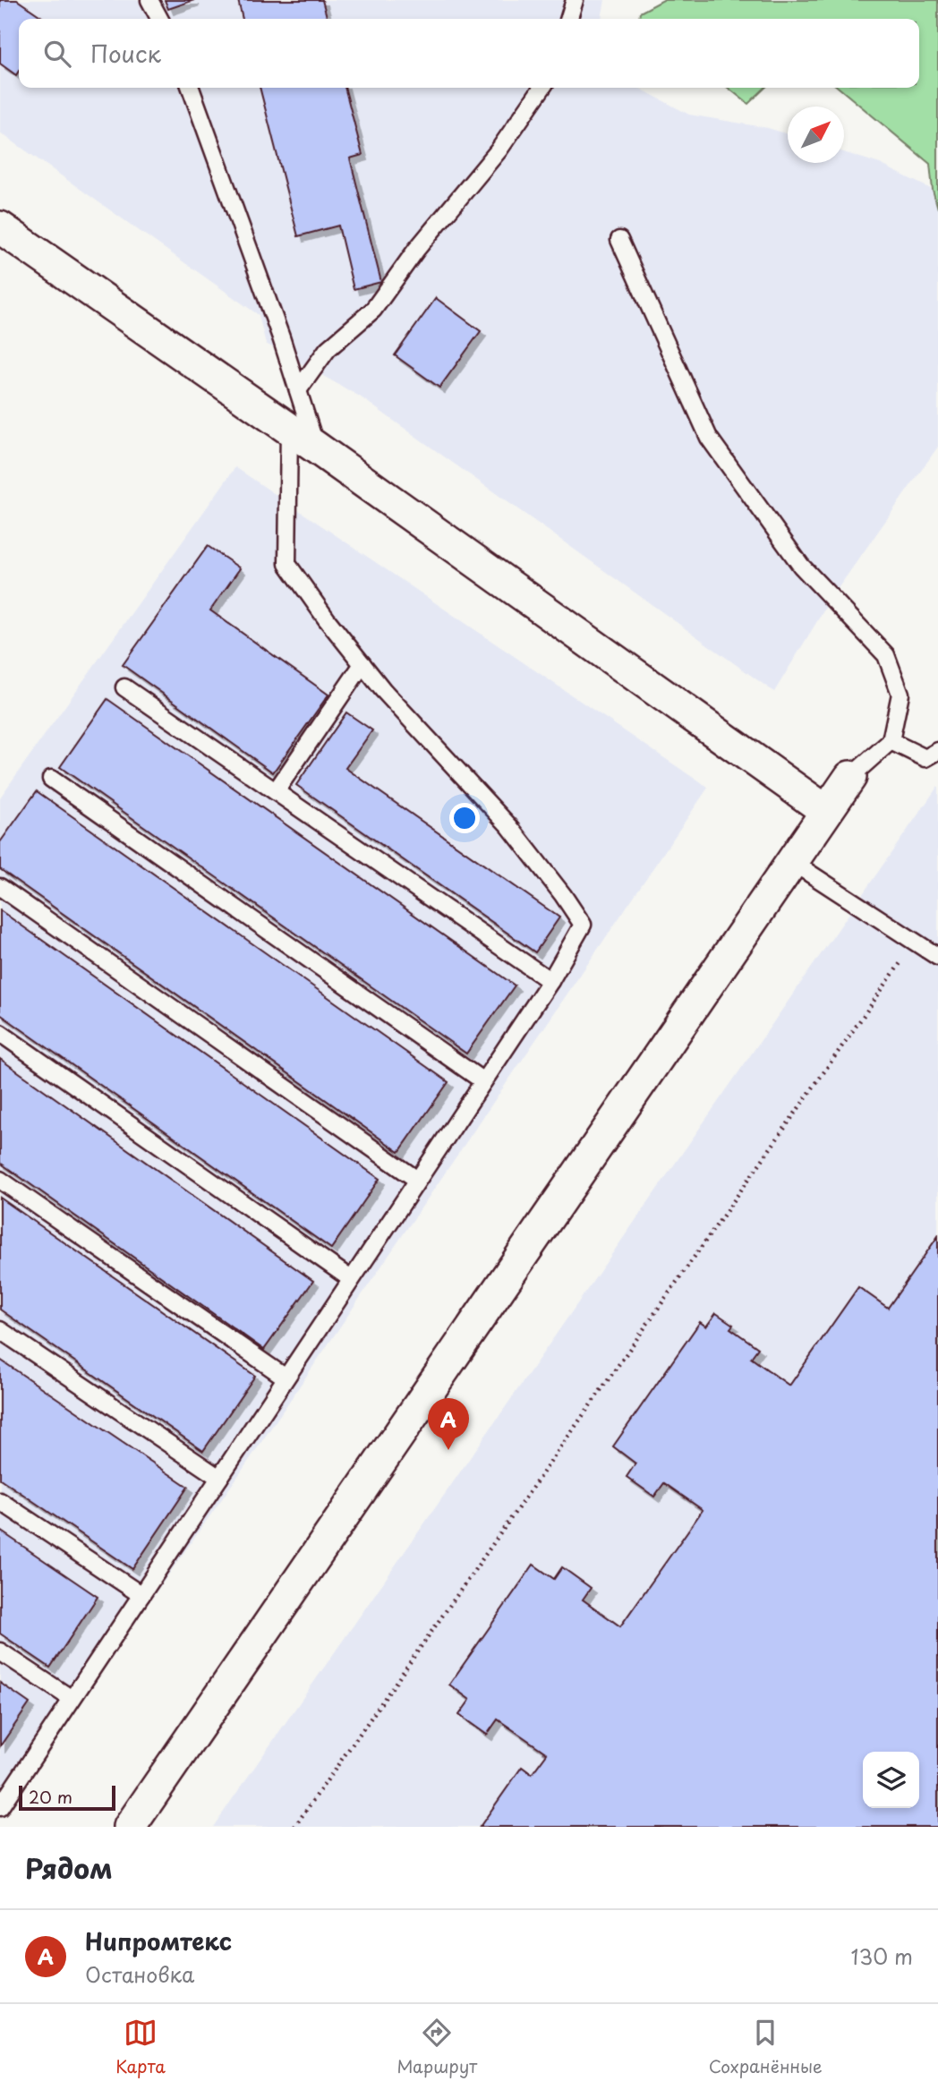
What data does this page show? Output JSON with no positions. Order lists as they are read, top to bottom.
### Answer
{
  "scale_bar": "20 m",
  "north": "top right",
  "page": {
    "search": "Поиск",
    "pins": "A",
    "scale": "20 m",
    "heading": "Рядом",
    "list": [
      {
        "mark": "A",
        "name": "Нипромтекс",
        "note": "Остановка",
        "value": "130 m"
      }
    ],
    "nav": ["Карта", "Маршрут", "Сохранённые"]
  }
}
